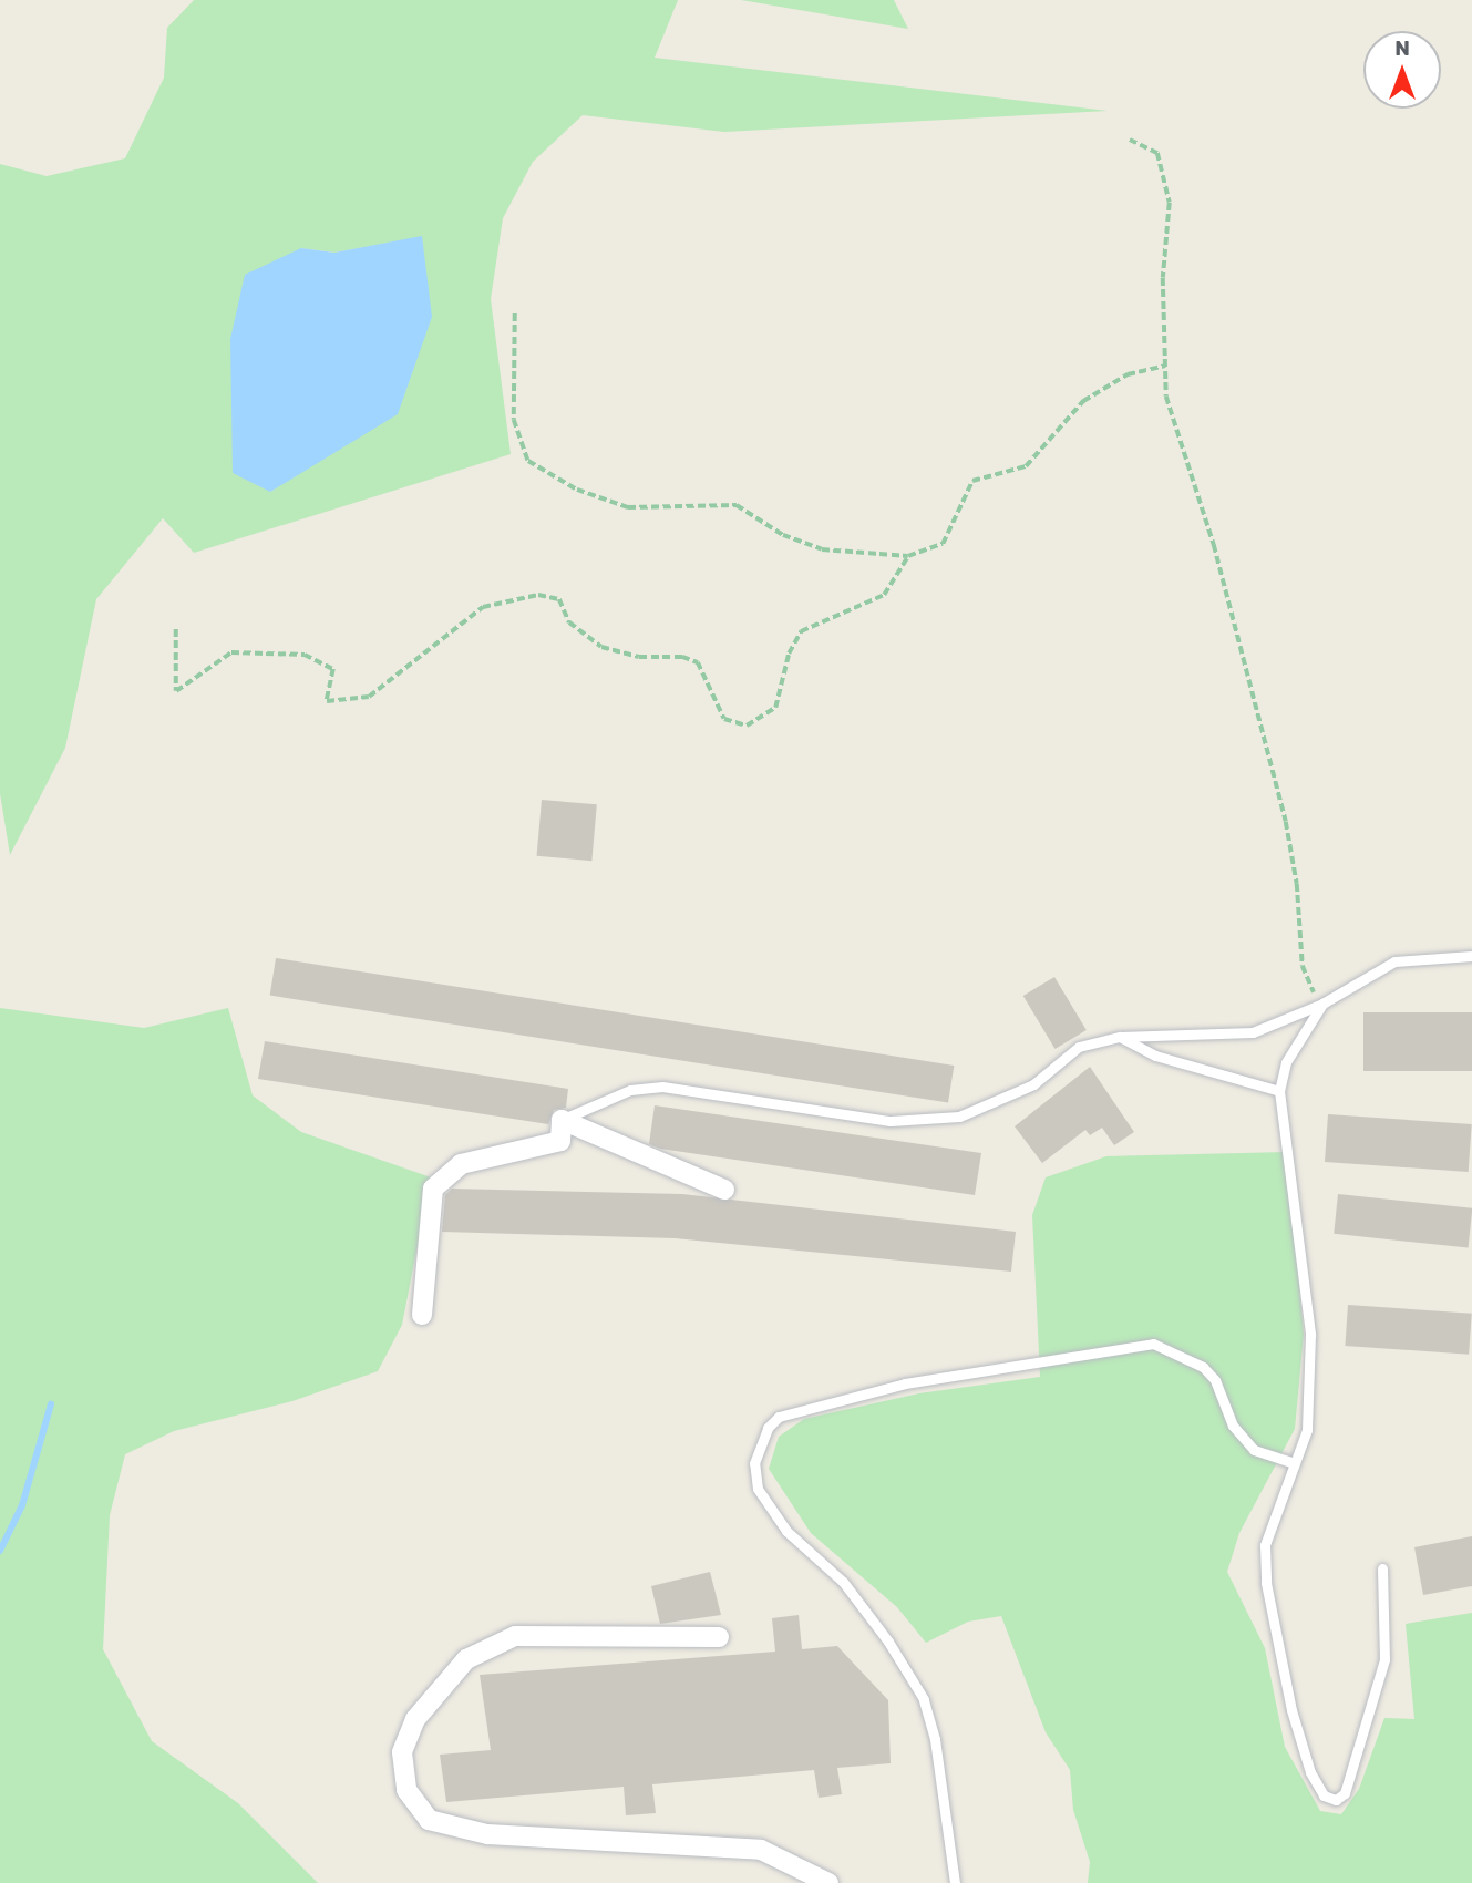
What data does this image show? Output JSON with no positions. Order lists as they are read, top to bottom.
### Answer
{
  "north": "top"
}
